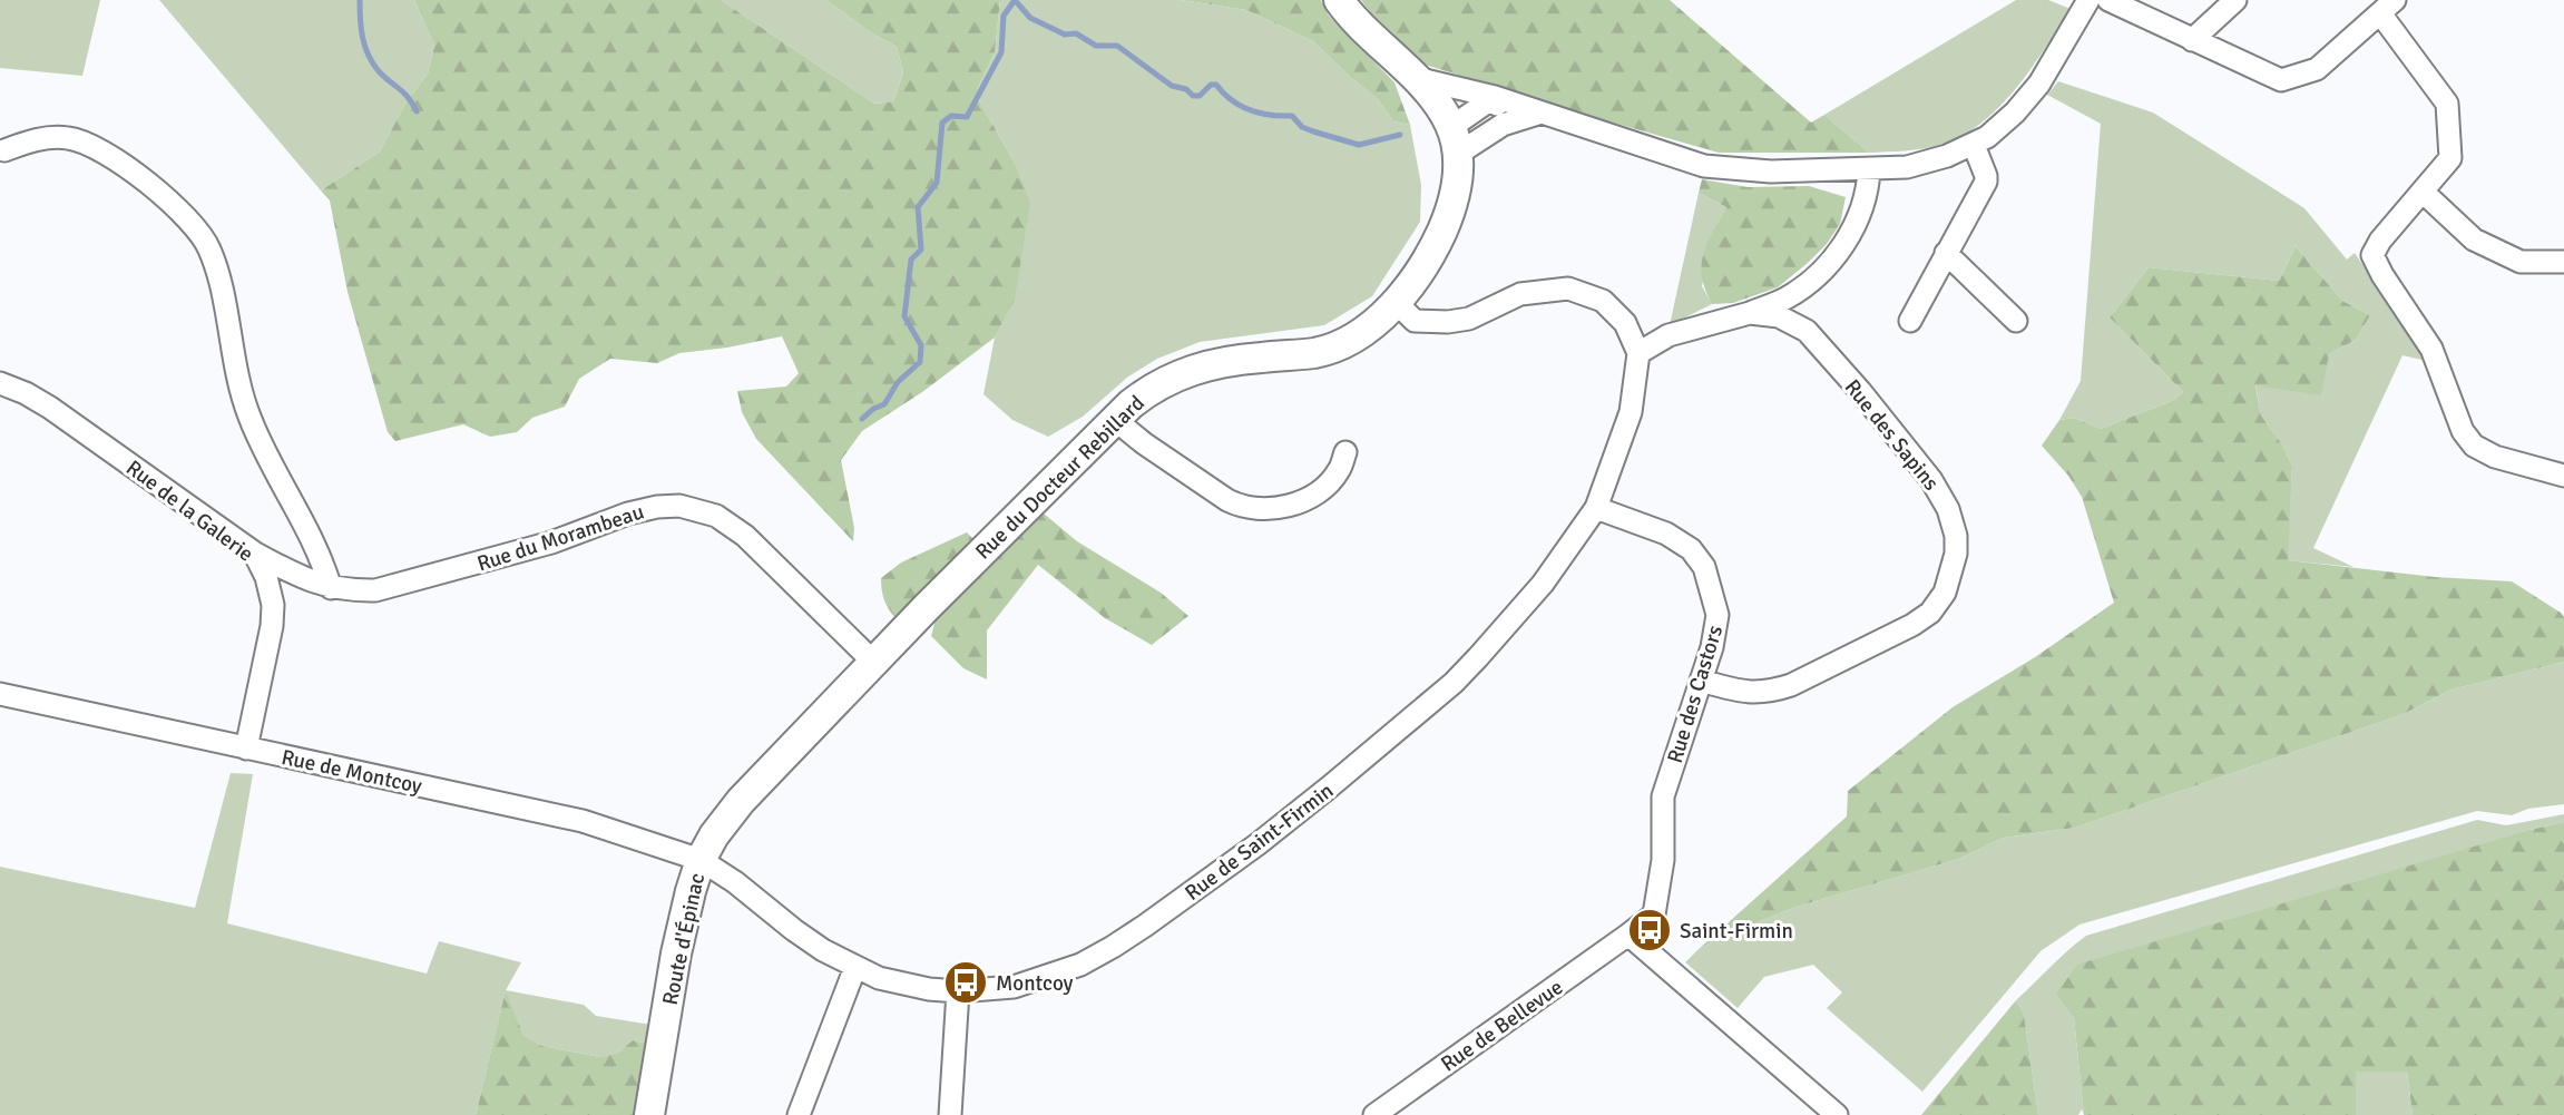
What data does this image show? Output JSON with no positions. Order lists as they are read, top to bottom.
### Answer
{
  "streets": {
    "main road": ["Rue du Docteur Rebillard", "Route d'Épinac"],
    "street": [
      "Rue des Sapins",
      "Rue de la Galerie",
      "Rue du Morambeau",
      "Rue des Castors",
      "Rue de Montcoy",
      "Rue de Saint-Firmin",
      "Rue de Bellevue"
    ]
  },
  "crossings": [
    ["Rue des Sapins", "Rue des Castors"],
    ["Rue des Sapins", "Rue de Saint-Firmin"],
    ["Rue du Docteur Rebillard", "Rue du Morambeau"],
    ["Rue du Docteur Rebillard", "Route d'Épinac"],
    ["Rue de la Galerie", "Rue du Morambeau"],
    ["Rue de la Galerie", "Rue de Montcoy"],
    ["Rue des Castors", "Rue de Saint-Firmin"],
    ["Rue des Castors", "Rue de Bellevue"],
    ["Rue de Montcoy", "Rue de Saint-Firmin"],
    ["Rue de Montcoy", "Route d'Épinac"],
    ["Rue de Saint-Firmin", "Route d'Épinac"]
  ],
  "places": {
    "bus stop": ["Saint-Firmin", "Montcoy"]
  }
}
